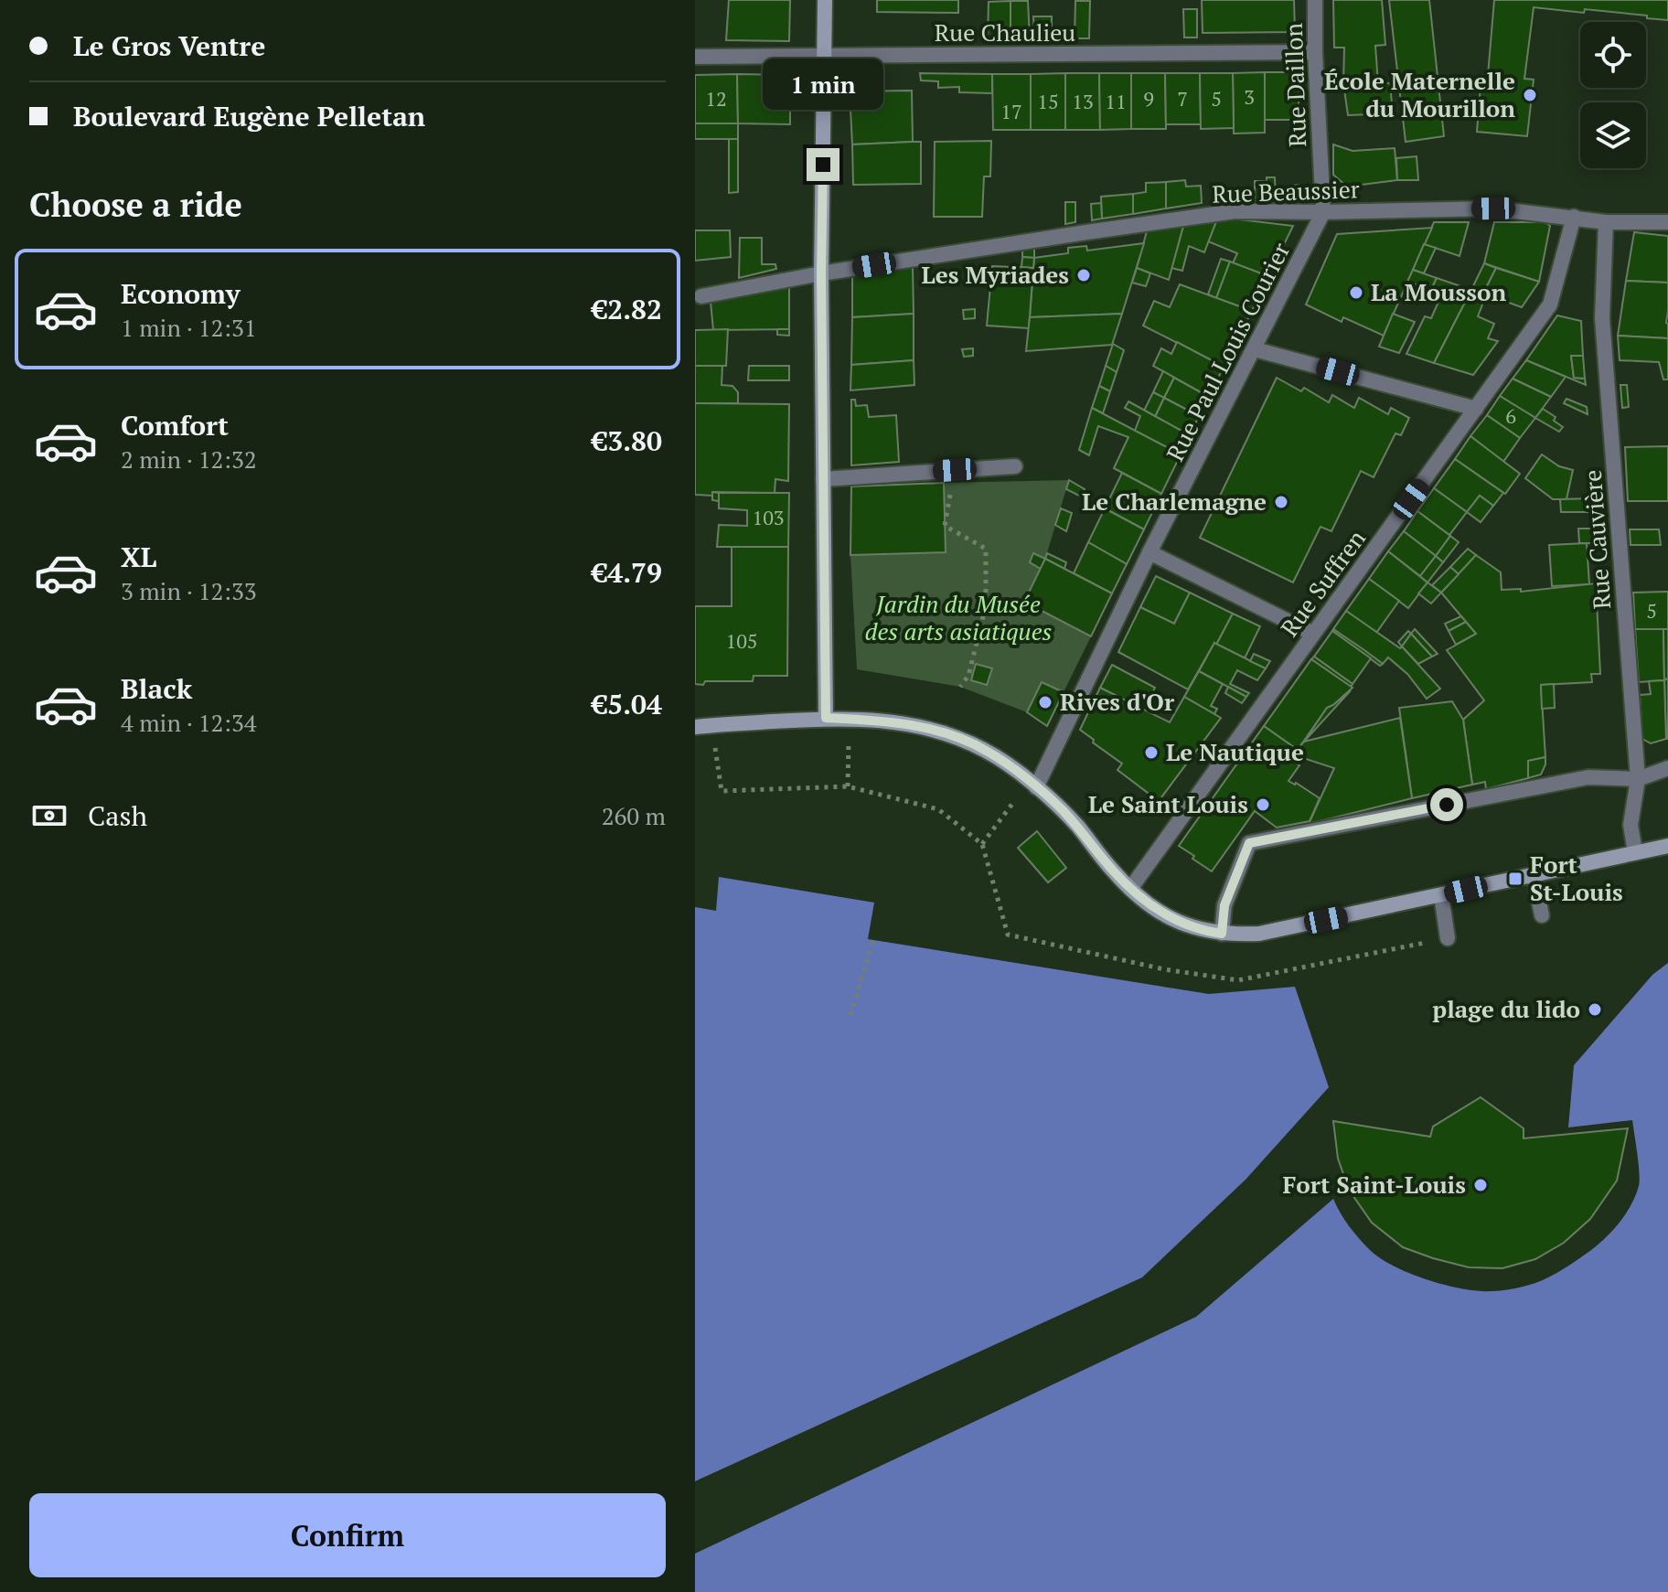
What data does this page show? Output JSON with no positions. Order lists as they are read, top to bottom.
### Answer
{
  "streets": {
    "street": [
      "Rue Chaulieu",
      "Rue Daillon",
      "Rue Beaussier",
      "Rue Paul Louis Courier",
      "Rue Cauvière",
      "Rue Suffren"
    ]
  },
  "crossings": [
    ["Rue Chaulieu", "Rue Daillon"],
    ["Rue Daillon", "Rue Beaussier"],
    ["Rue Daillon", "Rue Paul Louis Courier"],
    ["Rue Beaussier", "Rue Paul Louis Courier"],
    ["Rue Beaussier", "Rue Cauvière"],
    ["Rue Beaussier", "Rue Suffren"]
  ],
  "parks": ["Jardin du Musée des arts asiatiques"],
  "places": {
    "other": [
      "École Maternelle du Mourillon",
      "Les Myriades",
      "La Mousson",
      "Le Charlemagne",
      "Rives d'Or",
      "Le Nautique",
      "Le Saint Louis",
      "plage du lido",
      "Fort Saint-Louis"
    ],
    "transit": ["Fort St-Louis"]
  },
  "house_numbers": [
    "3",
    "12",
    "9",
    "7",
    "5",
    "15",
    "13",
    "11",
    "17",
    "6",
    "103",
    "5",
    "105"
  ],
  "page": {
    "banner": ["Le Gros Ventre", "Boulevard Eugène Pelletan"],
    "bubble": "1 min",
    "heading": "Choose a ride",
    "list": [
      {
        "name": "Economy",
        "note": "1 min · 12:31",
        "value": "€2.82"
      },
      {
        "name": "Comfort",
        "note": "2 min · 12:32",
        "value": "€3.80"
      },
      {
        "name": "XL",
        "note": "3 min · 12:33",
        "value": "€4.79"
      },
      {
        "name": "Black",
        "note": "4 min · 12:34",
        "value": "€5.04"
      }
    ],
    "pay": ["Cash", "260 m"],
    "buttons": "Confirm"
  }
}
